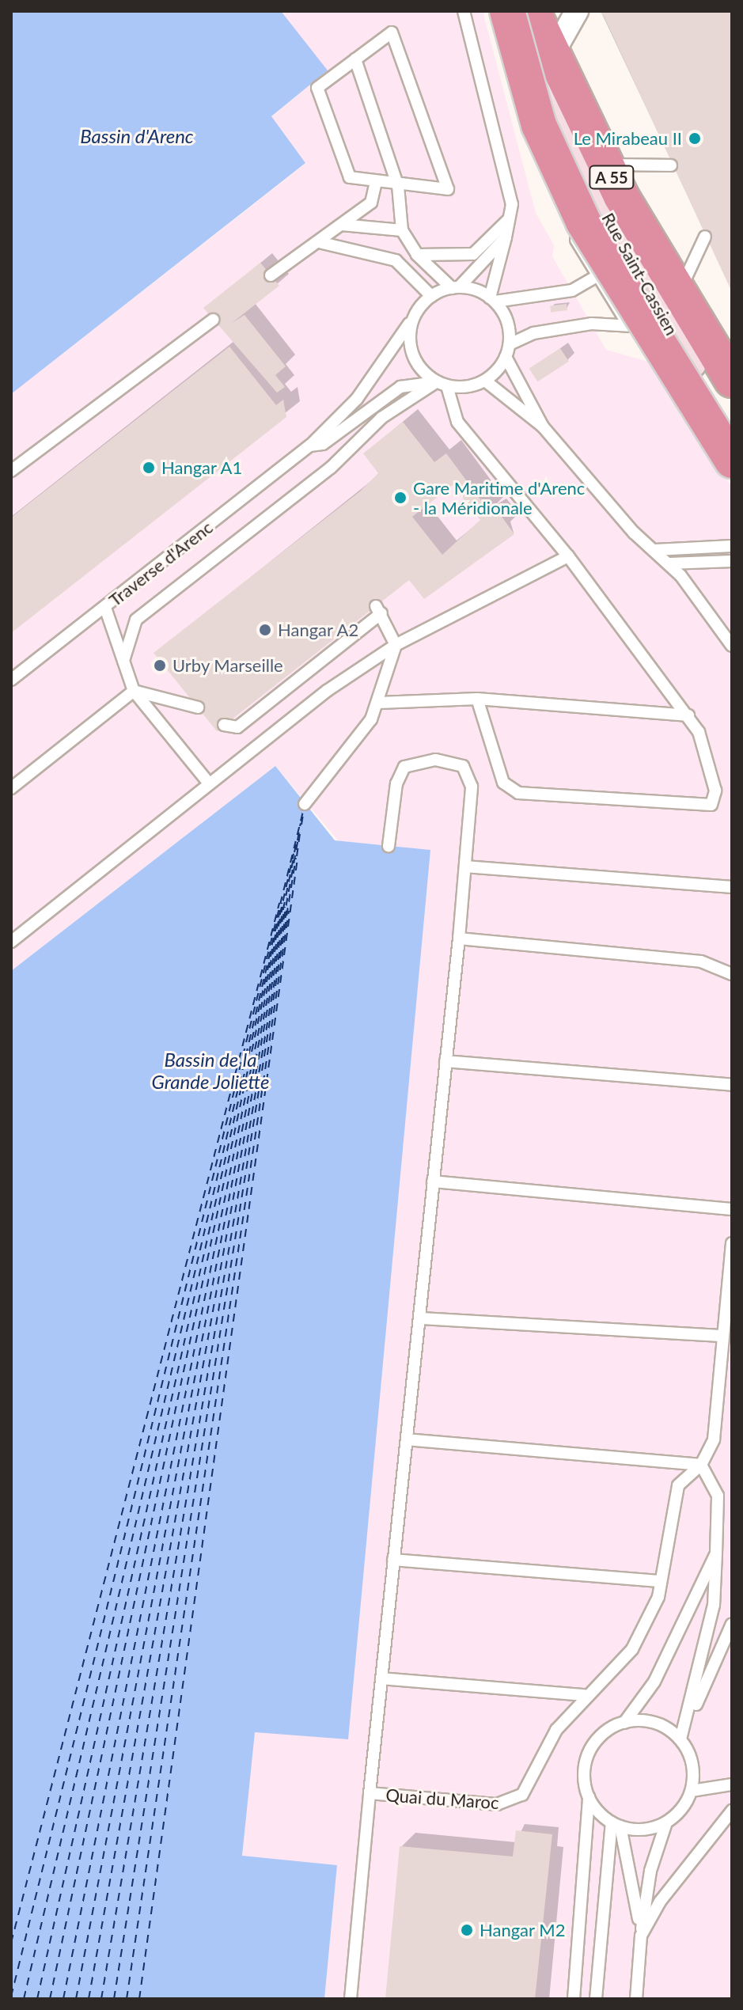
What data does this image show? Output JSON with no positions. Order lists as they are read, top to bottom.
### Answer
{
  "streets": {
    "highway": ["A 55"],
    "street": ["Rue Saint-Cassien"],
    "lane": ["Traverse d'Arenc", "Quai du Maroc"]
  },
  "water": ["Bassin d'Arenc", "Bassin de la Grande Joliette"],
  "places": [
    "Le Mirabeau II",
    "Hangar A1",
    "Gare Maritime d'Arenc - la Méridionale",
    "Hangar A2",
    "Urby Marseille",
    "Hangar M2"
  ]
}
